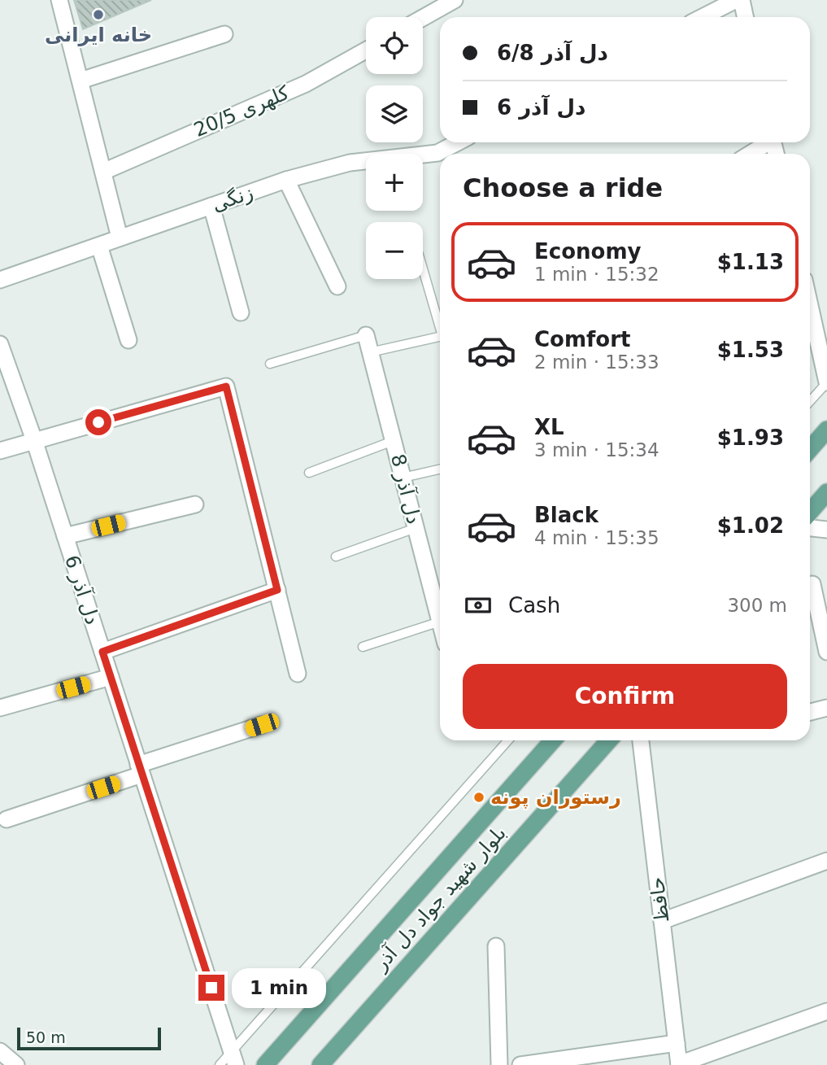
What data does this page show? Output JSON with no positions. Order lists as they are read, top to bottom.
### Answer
{
  "streets": {
    "main road": ["بلوار شهید جواد دل آذر"],
    "street": [
      "کلهری 20/5",
      "زنگی",
      "دل آذر 8",
      "دل آذر 6",
      "حافظ"
    ]
  },
  "places": ["خانه ایرانی", "رستوران پونه"],
  "scale_bar": "50 m",
  "page": {
    "map_buttons": ["+", "−"],
    "banner": ["دل آذر 6/8", "دل آذر 6"],
    "heading": "Choose a ride",
    "list": [
      {
        "name": "Economy",
        "note": "1 min · 15:32",
        "value": "$1.13"
      },
      {
        "name": "Comfort",
        "note": "2 min · 15:33",
        "value": "$1.53"
      },
      {
        "name": "XL",
        "note": "3 min · 15:34",
        "value": "$1.93"
      },
      {
        "name": "Black",
        "note": "4 min · 15:35",
        "value": "$1.02"
      }
    ],
    "pay": ["Cash", "300 m"],
    "buttons": "Confirm",
    "bubble": "1 min",
    "scale": "50 m"
  }
}
